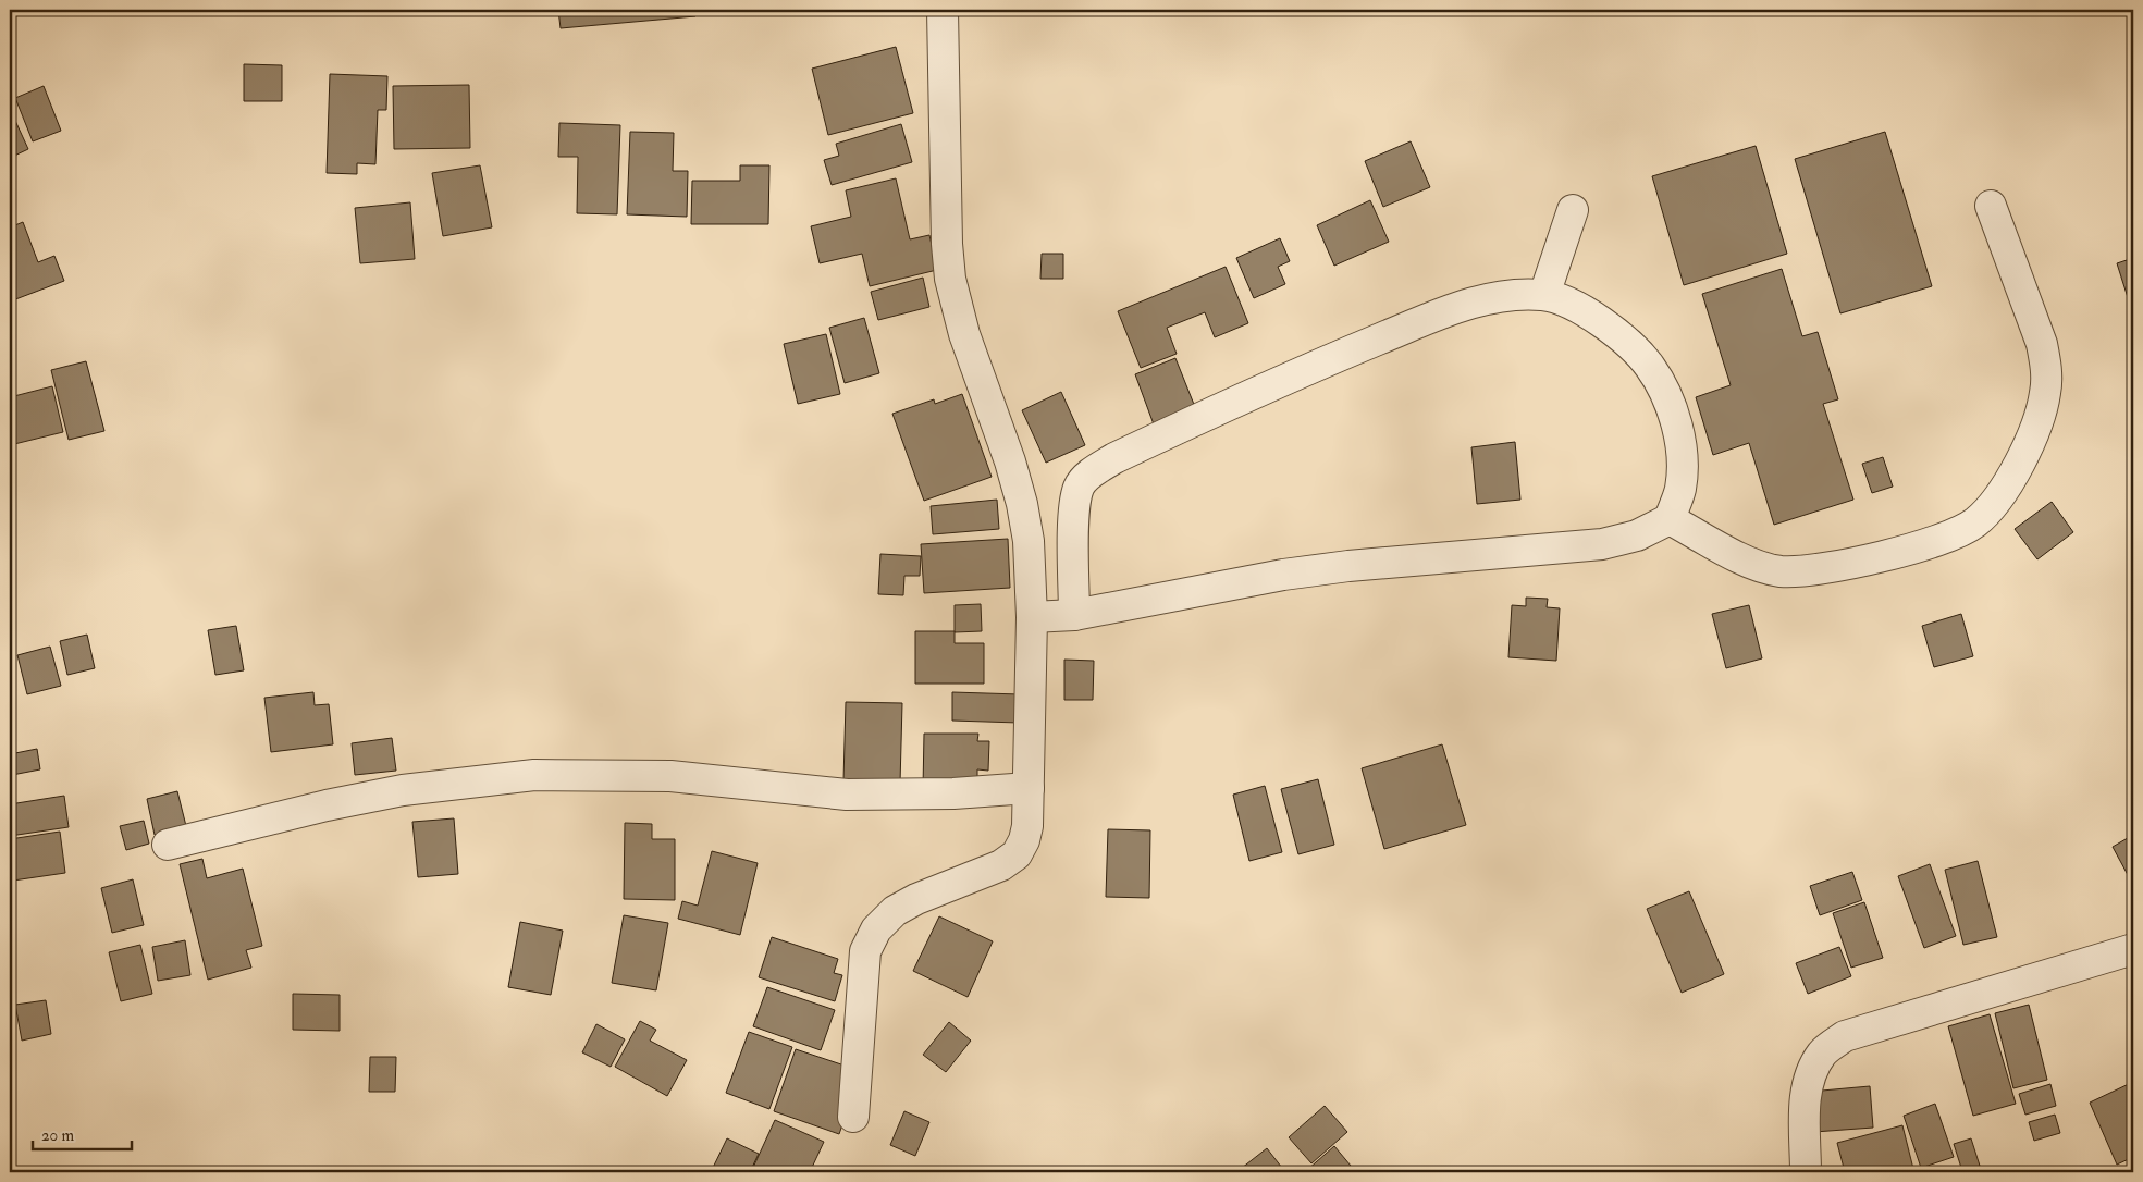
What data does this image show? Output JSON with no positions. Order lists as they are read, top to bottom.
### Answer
{
  "scale_bar": "20 m"
}
